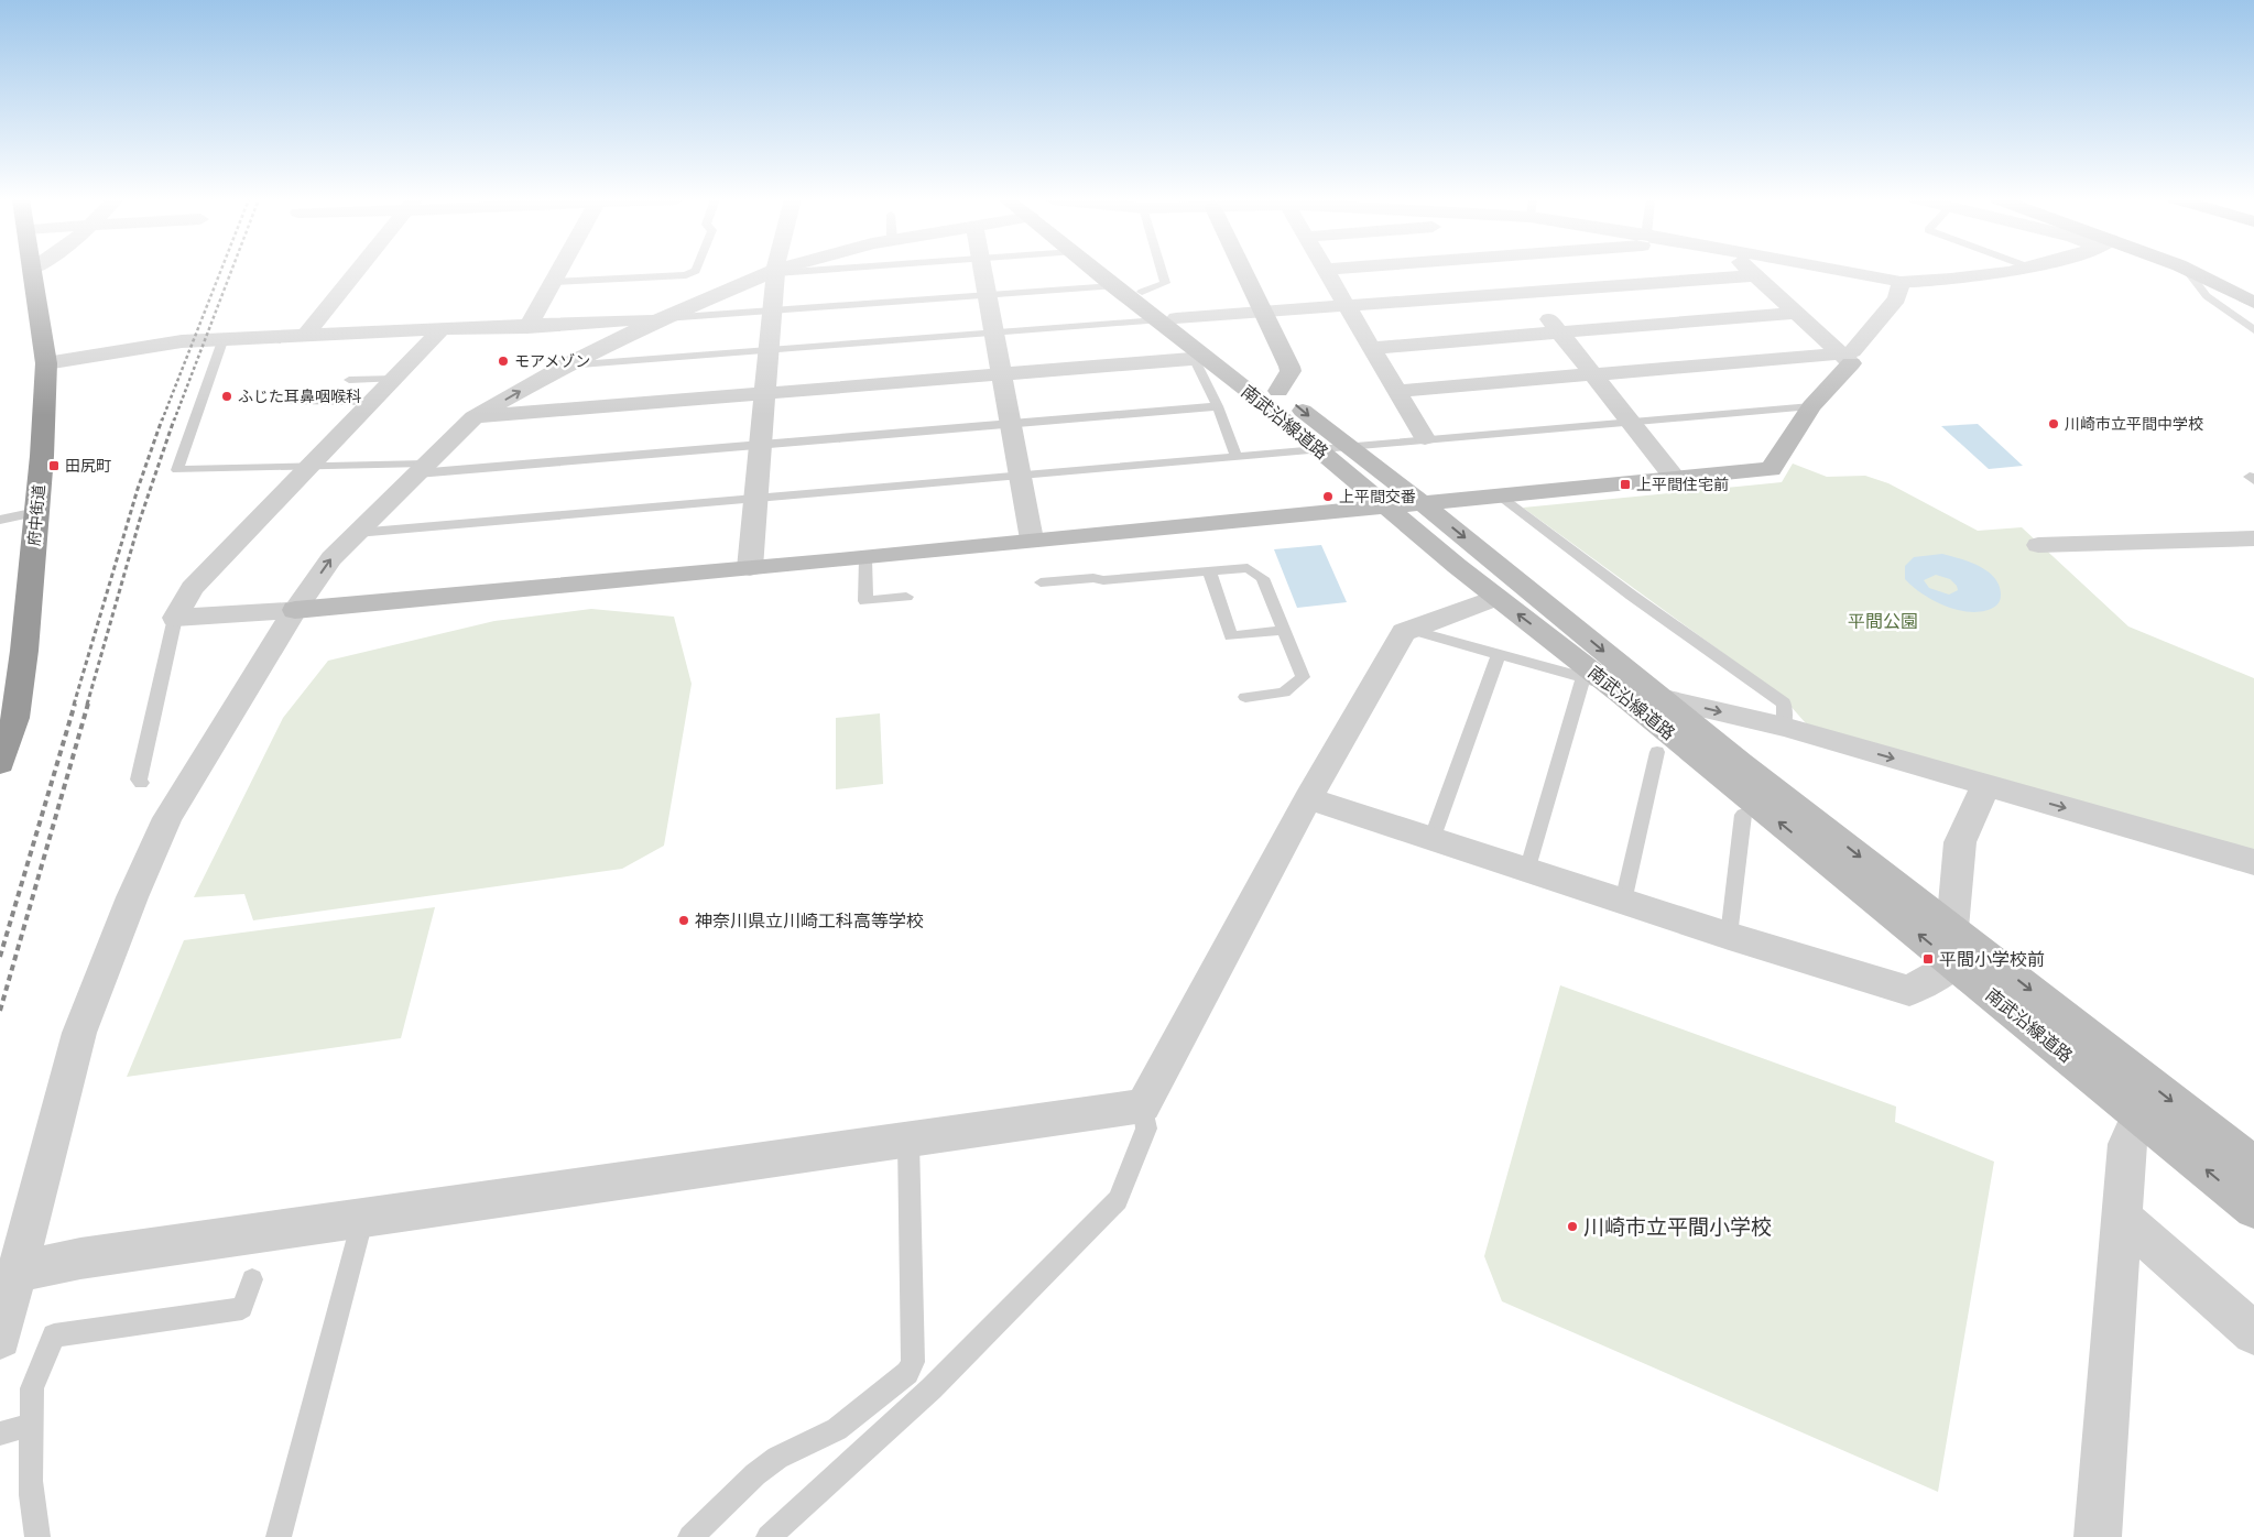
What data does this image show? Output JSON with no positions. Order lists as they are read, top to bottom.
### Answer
{
  "streets": {
    "highway": ["府中街道"],
    "street": ["南武沿線道路"]
  },
  "parks": ["平間公園"],
  "places": {
    "other": [
      "モアメゾン",
      "ふじた耳鼻咽喉科",
      "川崎市立平間中学校",
      "上平間交番",
      "神奈川県立川崎工科高等学校",
      "川崎市立平間小学校"
    ],
    "transit": ["田尻町", "上平間住宅前", "平間小学校前"]
  }
}
